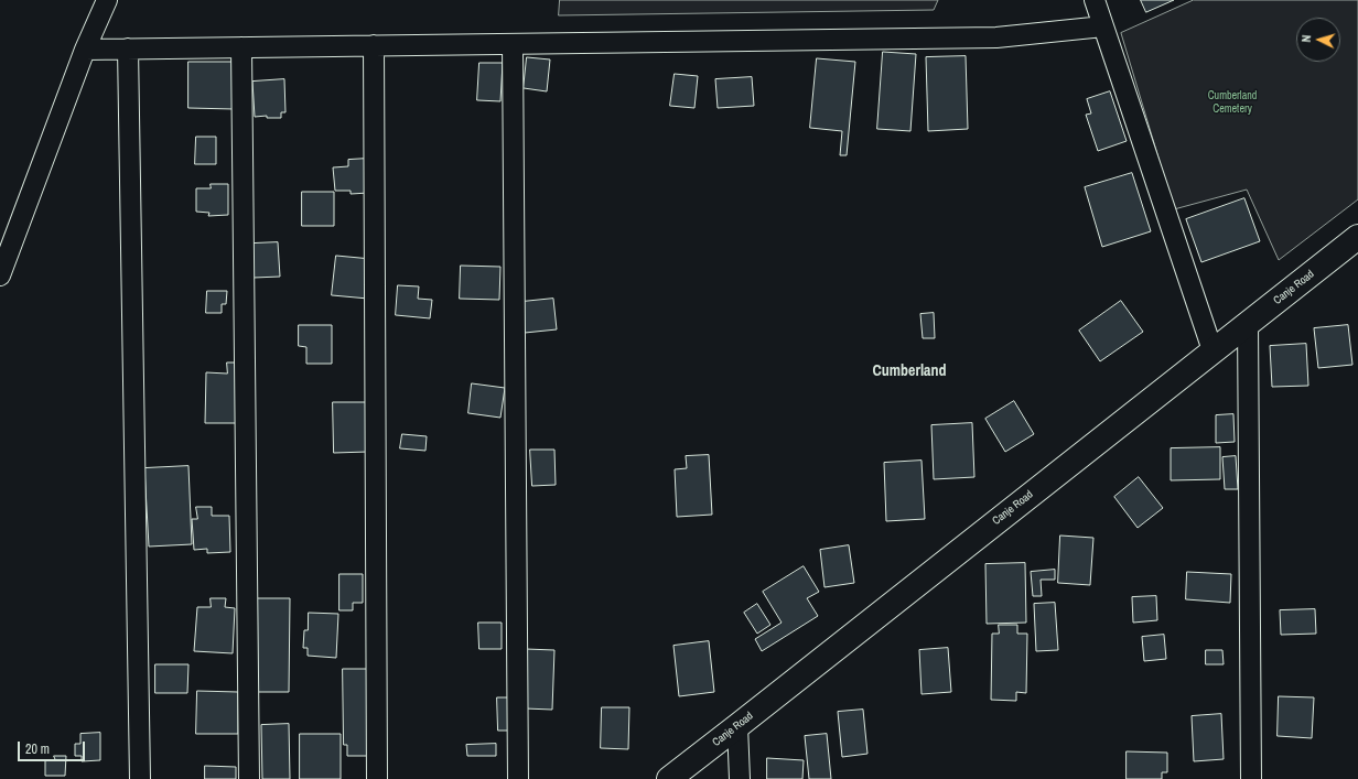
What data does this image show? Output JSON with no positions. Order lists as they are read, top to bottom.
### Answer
{
  "streets": {
    "street": ["Canje Road"]
  },
  "districts": ["Cumberland"],
  "parks": ["Cumberland Cemetery"],
  "scale_bar": "20 m",
  "north": "left"
}
